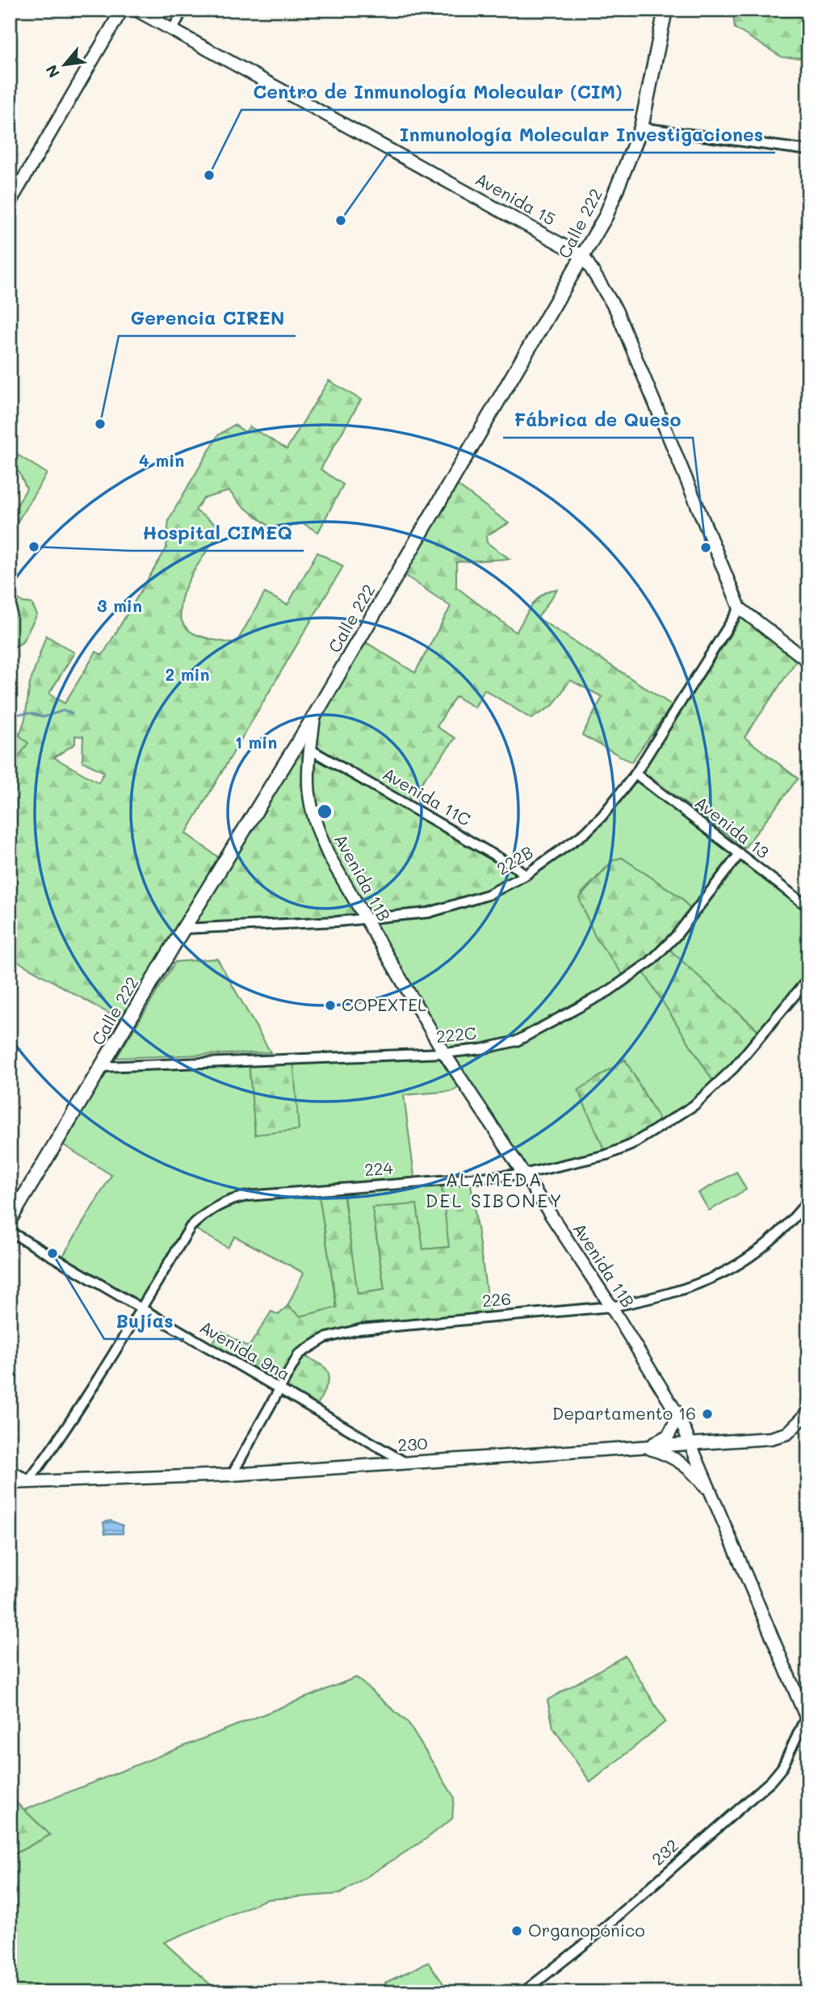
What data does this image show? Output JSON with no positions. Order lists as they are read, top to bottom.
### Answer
{
  "streets": {
    "main road": ["Calle 222"],
    "street": [
      "Avenida 15",
      "Avenida 11C",
      "Avenida 13",
      "222B",
      "Avenida 11B",
      "222C",
      "224",
      "226",
      "Avenida 9na",
      "230",
      "232"
    ]
  },
  "crossings": [
    ["Avenida 15", "Calle 222"],
    ["Avenida 15", "222B"],
    ["Calle 222", "222B"],
    ["Calle 222", "Avenida 11B"],
    ["Calle 222", "222C"],
    ["Avenida 11C", "222B"],
    ["Avenida 11C", "Avenida 11B"],
    ["Avenida 13", "222B"],
    ["Avenida 13", "222C"],
    ["222B", "Avenida 11B"],
    ["Avenida 11B", "222C"],
    ["Avenida 11B", "224"],
    ["Avenida 11B", "226"],
    ["Avenida 11B", "230"],
    ["Avenida 11B", "232"],
    ["224", "Avenida 9na"],
    ["224", "230"],
    ["226", "Avenida 9na"],
    ["226", "230"],
    ["Avenida 9na", "230"]
  ],
  "districts": ["ALAMEDA DEL SIBONEY"],
  "places": [
    "Centro de Inmunología Molecular (CIM)",
    "Inmunología Molecular Investigaciones",
    "Gerencia CIREN",
    "Hospital CIMEQ",
    "Fábrica de Queso",
    "COPEXTEL",
    "Bujías",
    "Departamento 16",
    "Organopónico"
  ],
  "north": "bottom left",
  "rings": [
    "4 min",
    "3 min",
    "2 min",
    "1 min"
  ]
}
